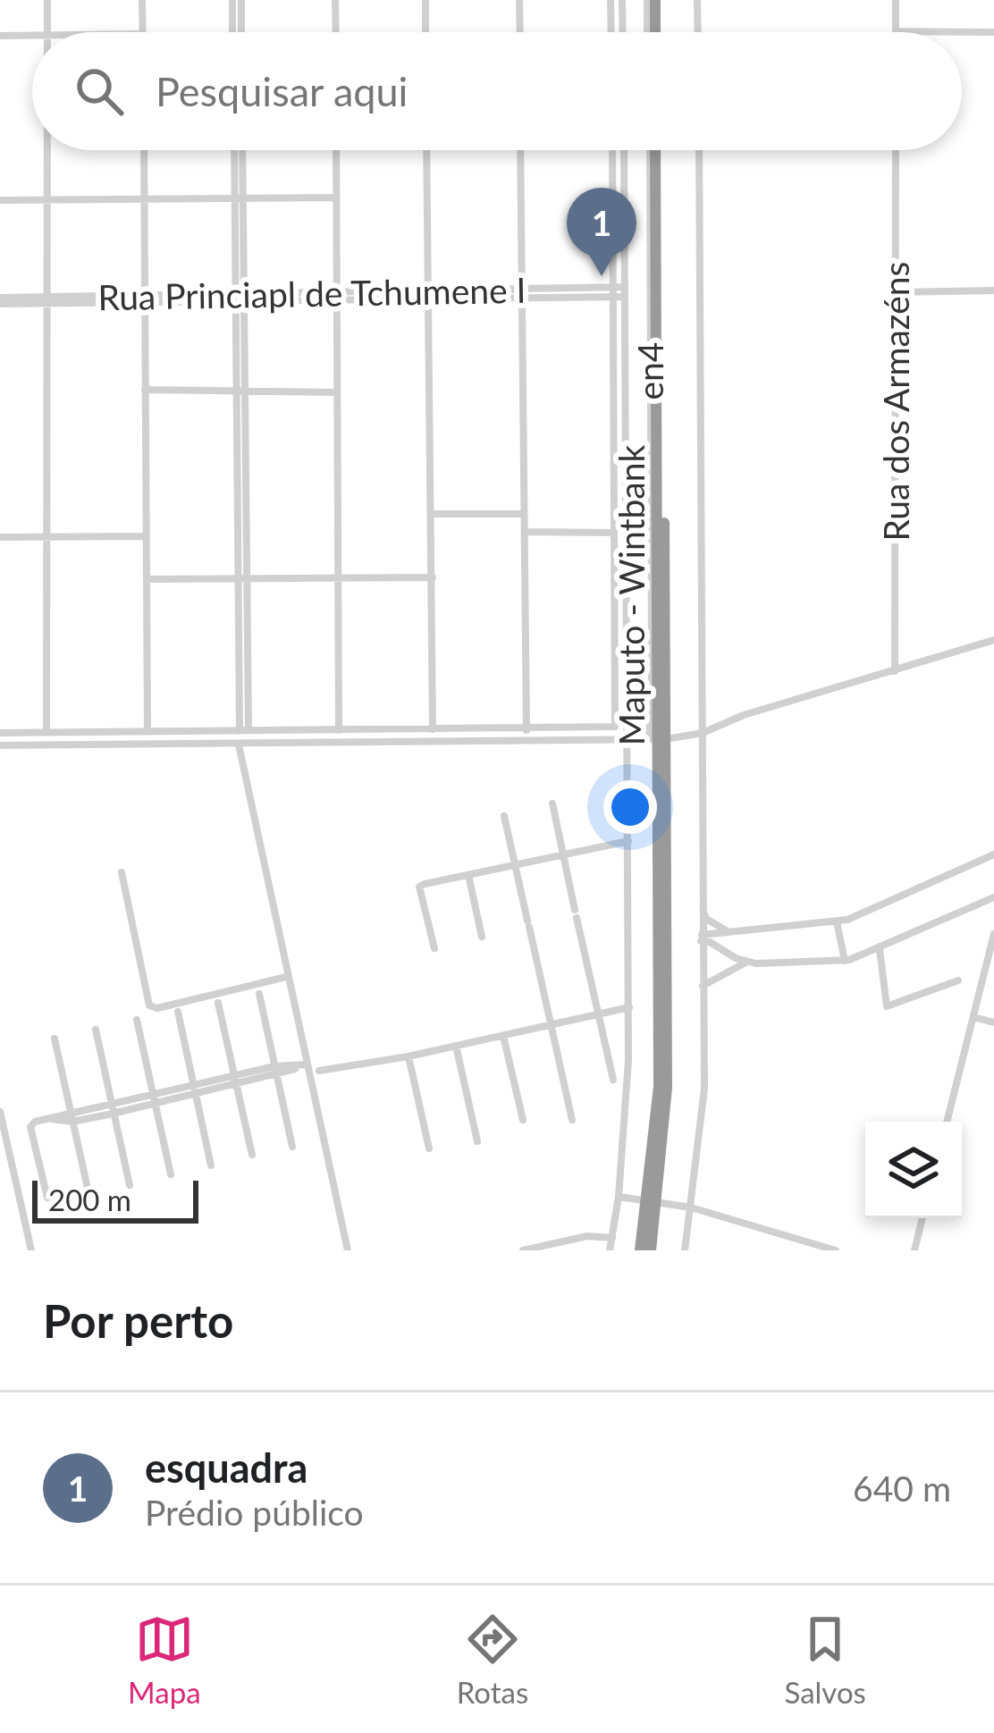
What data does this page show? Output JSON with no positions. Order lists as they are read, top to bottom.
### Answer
{
  "streets": {
    "highway": ["Maputo - Wintbank"],
    "street": ["Rua Princiapl de Tchumene I", "Rua dos Armazéns"]
  },
  "scale_bar": "200 m",
  "page": {
    "search": "Pesquisar aqui",
    "pins": "1",
    "scale": "200 m",
    "heading": "Por perto",
    "list": [
      {
        "mark": "1",
        "name": "esquadra",
        "note": "Prédio público",
        "value": "640 m"
      }
    ],
    "nav": ["Mapa", "Rotas", "Salvos"]
  }
}
